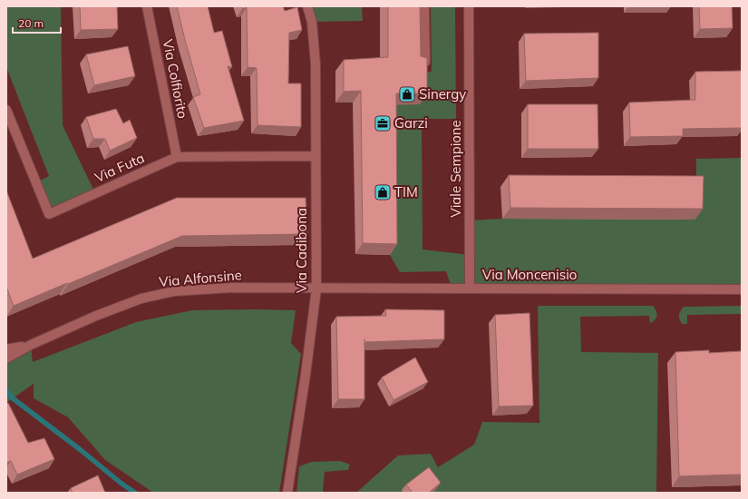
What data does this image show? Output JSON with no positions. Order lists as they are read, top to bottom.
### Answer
{
  "streets": {
    "street": [
      "Via Colfiorito",
      "Via Futa",
      "Viale Sempione",
      "Via Cadibona",
      "Via Moncenisio",
      "Via Alfonsine"
    ]
  },
  "crossings": [
    ["Via Colfiorito", "Via Futa"],
    ["Via Futa", "Via Cadibona"],
    ["Viale Sempione", "Via Moncenisio"],
    ["Via Cadibona", "Via Moncenisio"],
    ["Via Cadibona", "Via Alfonsine"],
    ["Via Moncenisio", "Via Alfonsine"]
  ],
  "places": {
    "shop": ["Sinergy", "TIM"],
    "office": ["Garzi"]
  },
  "scale_bar": "20 m"
}
